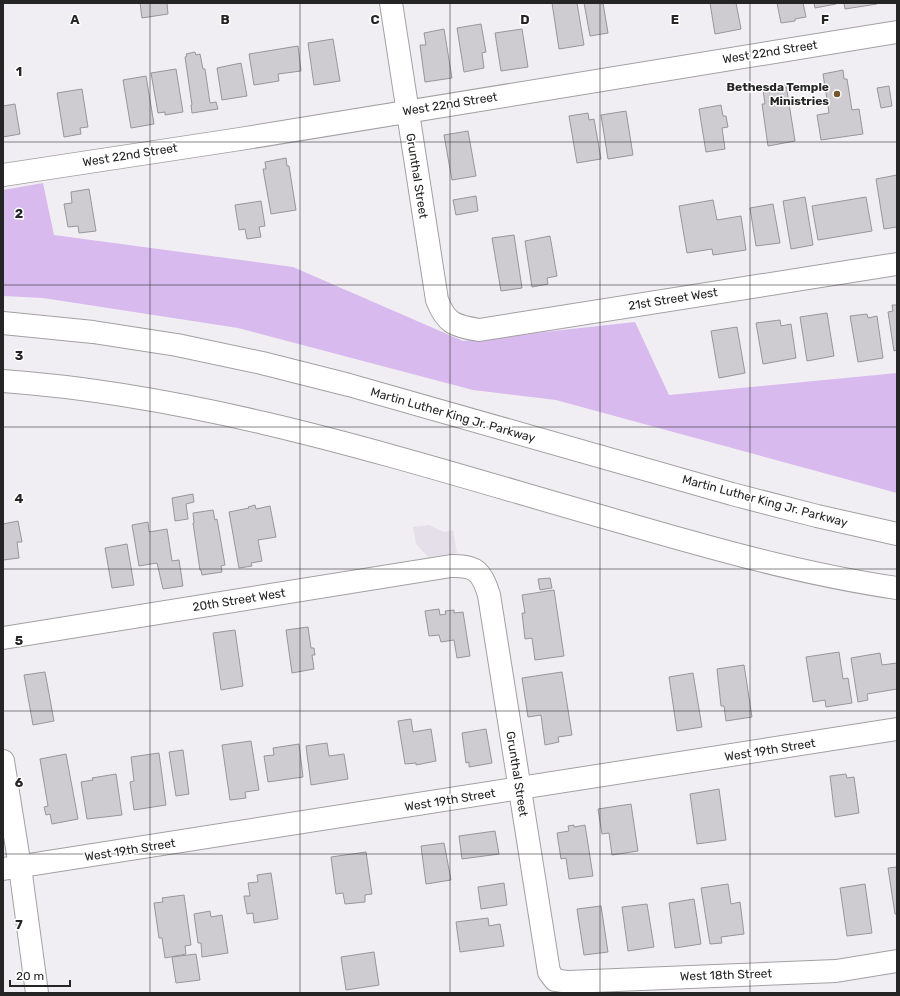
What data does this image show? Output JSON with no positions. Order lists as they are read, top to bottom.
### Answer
{
  "streets": {
    "main road": [
      "West 22nd Street",
      "Grunthal Street",
      "21st Street West",
      "Martin Luther King Jr. Parkway",
      "20th Street West",
      "West 19th Street",
      "West 18th Street"
    ]
  },
  "crossings": [
    ["West 22nd Street", "Grunthal Street"],
    ["Grunthal Street", "21st Street West"],
    ["Grunthal Street", "20th Street West"],
    ["Grunthal Street", "West 19th Street"],
    ["Grunthal Street", "West 18th Street"]
  ],
  "places": ["Bethesda Temple Ministries"],
  "scale_bar": "20 m",
  "grid": {
    "columns": [
      "A",
      "B",
      "C",
      "D",
      "E",
      "F"
    ],
    "rows": [
      "1",
      "2",
      "3",
      "4",
      "5",
      "6",
      "7"
    ]
  }
}
